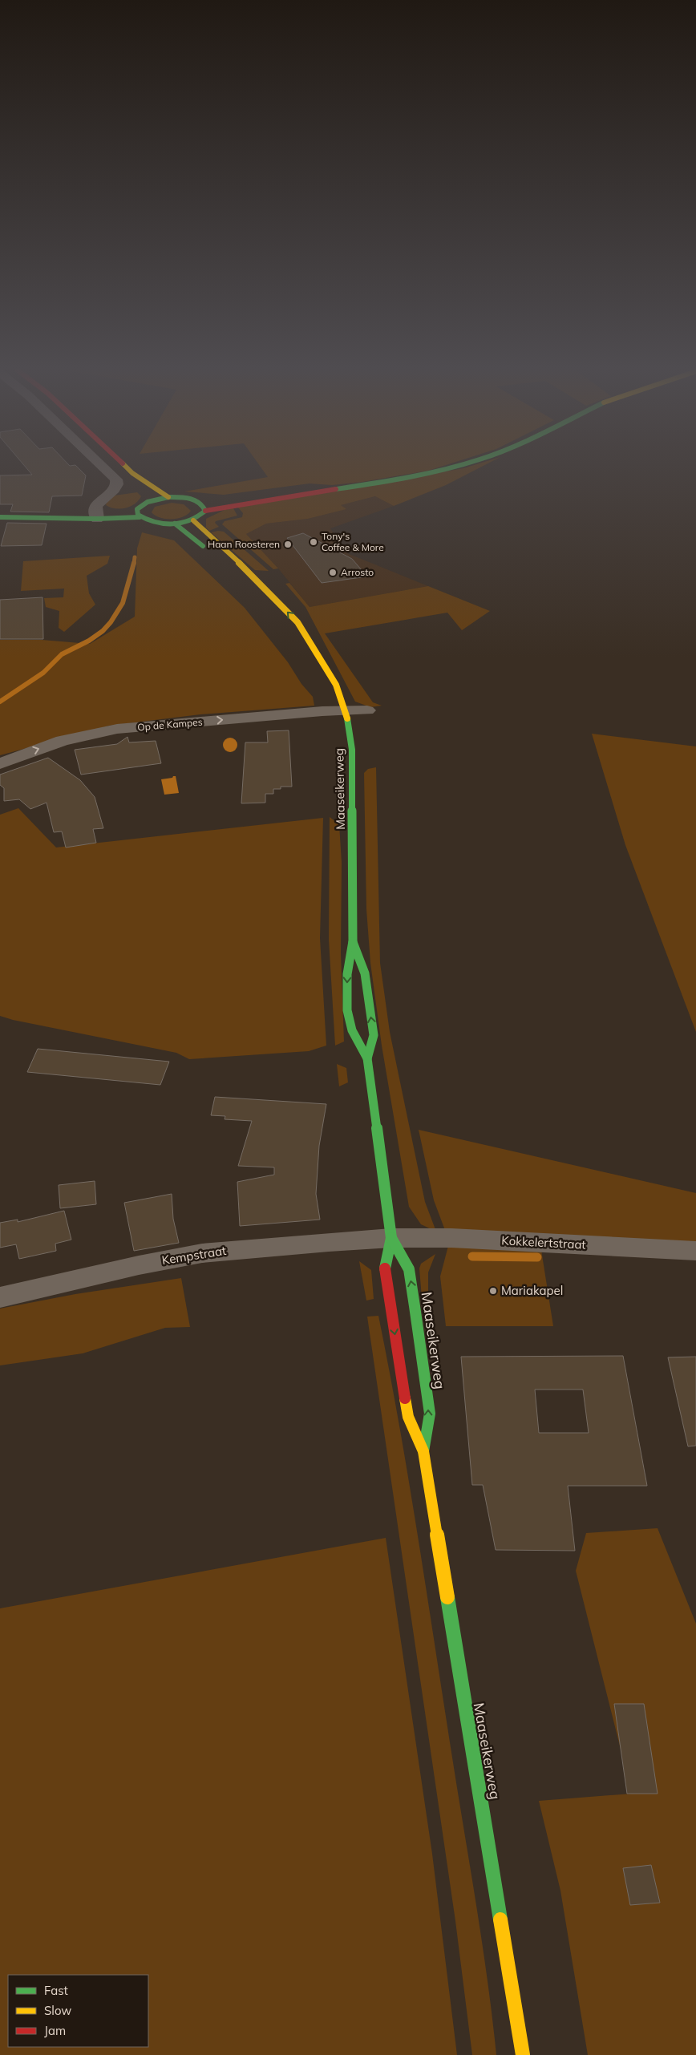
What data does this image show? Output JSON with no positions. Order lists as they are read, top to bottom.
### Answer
{
  "streets": {
    "main road": ["Maaseikerweg"],
    "street": ["Op de Kampes", "Kokkelertstraat", "Kempstraat"]
  },
  "crossings": [
    ["Op de Kampes", "Maaseikerweg"],
    ["Maaseikerweg", "Kokkelertstraat"],
    ["Maaseikerweg", "Kempstraat"],
    ["Kokkelertstraat", "Kempstraat"]
  ],
  "one_way": ["Op de Kampes"],
  "places": [
    "Tony's Coffee & More",
    "Haan Roosteren",
    "Arrosto",
    "Mariakapel"
  ],
  "legend": ["Fast", "Slow", "Jam"]
}
